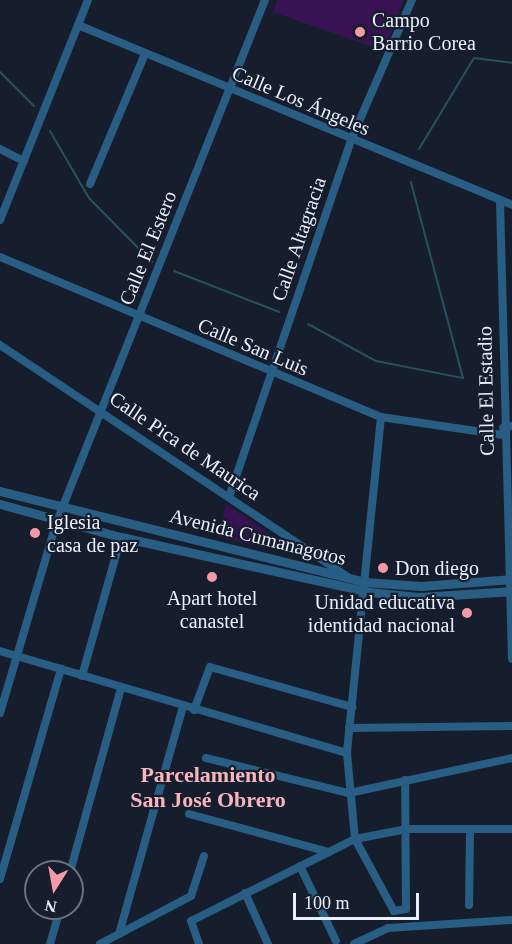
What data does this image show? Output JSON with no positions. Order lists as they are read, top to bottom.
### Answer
{
  "streets": {
    "street": [
      "Calle Los Ángeles",
      "Calle Altagracia",
      "Calle El Estero",
      "Calle San Luis",
      "Calle El Estadio",
      "Calle Pica de Maurica",
      "Avenida Cumanagotos"
    ]
  },
  "crossings": [
    ["Calle Los Ángeles", "Calle Altagracia"],
    ["Calle Los Ángeles", "Calle El Estero"],
    ["Calle Los Ángeles", "Calle El Estadio"],
    ["Calle Altagracia", "Calle San Luis"],
    ["Calle Altagracia", "Calle Pica de Maurica"],
    ["Calle El Estero", "Calle San Luis"],
    ["Calle El Estero", "Calle Pica de Maurica"],
    ["Calle El Estero", "Avenida Cumanagotos"],
    ["Calle San Luis", "Calle El Estadio"],
    ["Calle El Estadio", "Avenida Cumanagotos"],
    ["Calle Pica de Maurica", "Avenida Cumanagotos"]
  ],
  "districts": ["Parcelamiento San José Obrero"],
  "places": [
    "Campo Barrio Corea",
    "Iglesia casa de paz",
    "Don diego",
    "Apart hotel canastel",
    "Unidad educativa identidad nacional"
  ],
  "scale_bar": "100 m",
  "north": "bottom"
}
